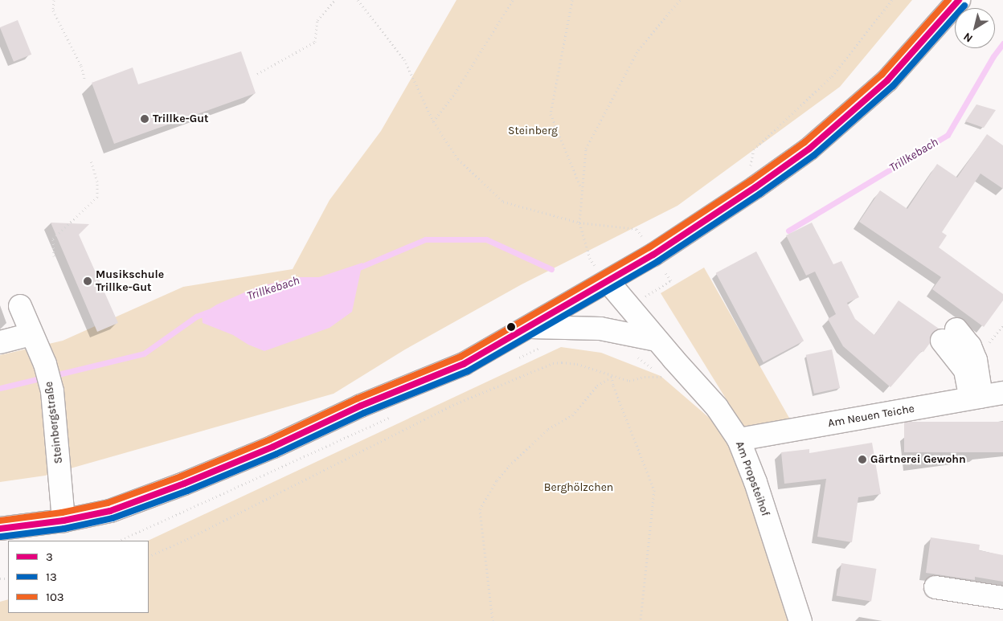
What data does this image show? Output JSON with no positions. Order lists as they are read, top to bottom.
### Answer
{
  "streets": {
    "main road": ["Am Neuen Teiche", "Steinbergstraße", "Am Propsteihof"]
  },
  "crossings": [
    ["Am Neuen Teiche", "Am Propsteihof"]
  ],
  "water": ["Trillkebach"],
  "parks": ["Steinberg", "Berghölzchen"],
  "places": ["Trillke-Gut", "Musikschule Trillke-Gut", "Gärtnerei Gewohn"],
  "lines": ["transit line 3", "transit line 103", "transit line 13"],
  "legend": ["3", "13", "103"],
  "north": "bottom left"
}
